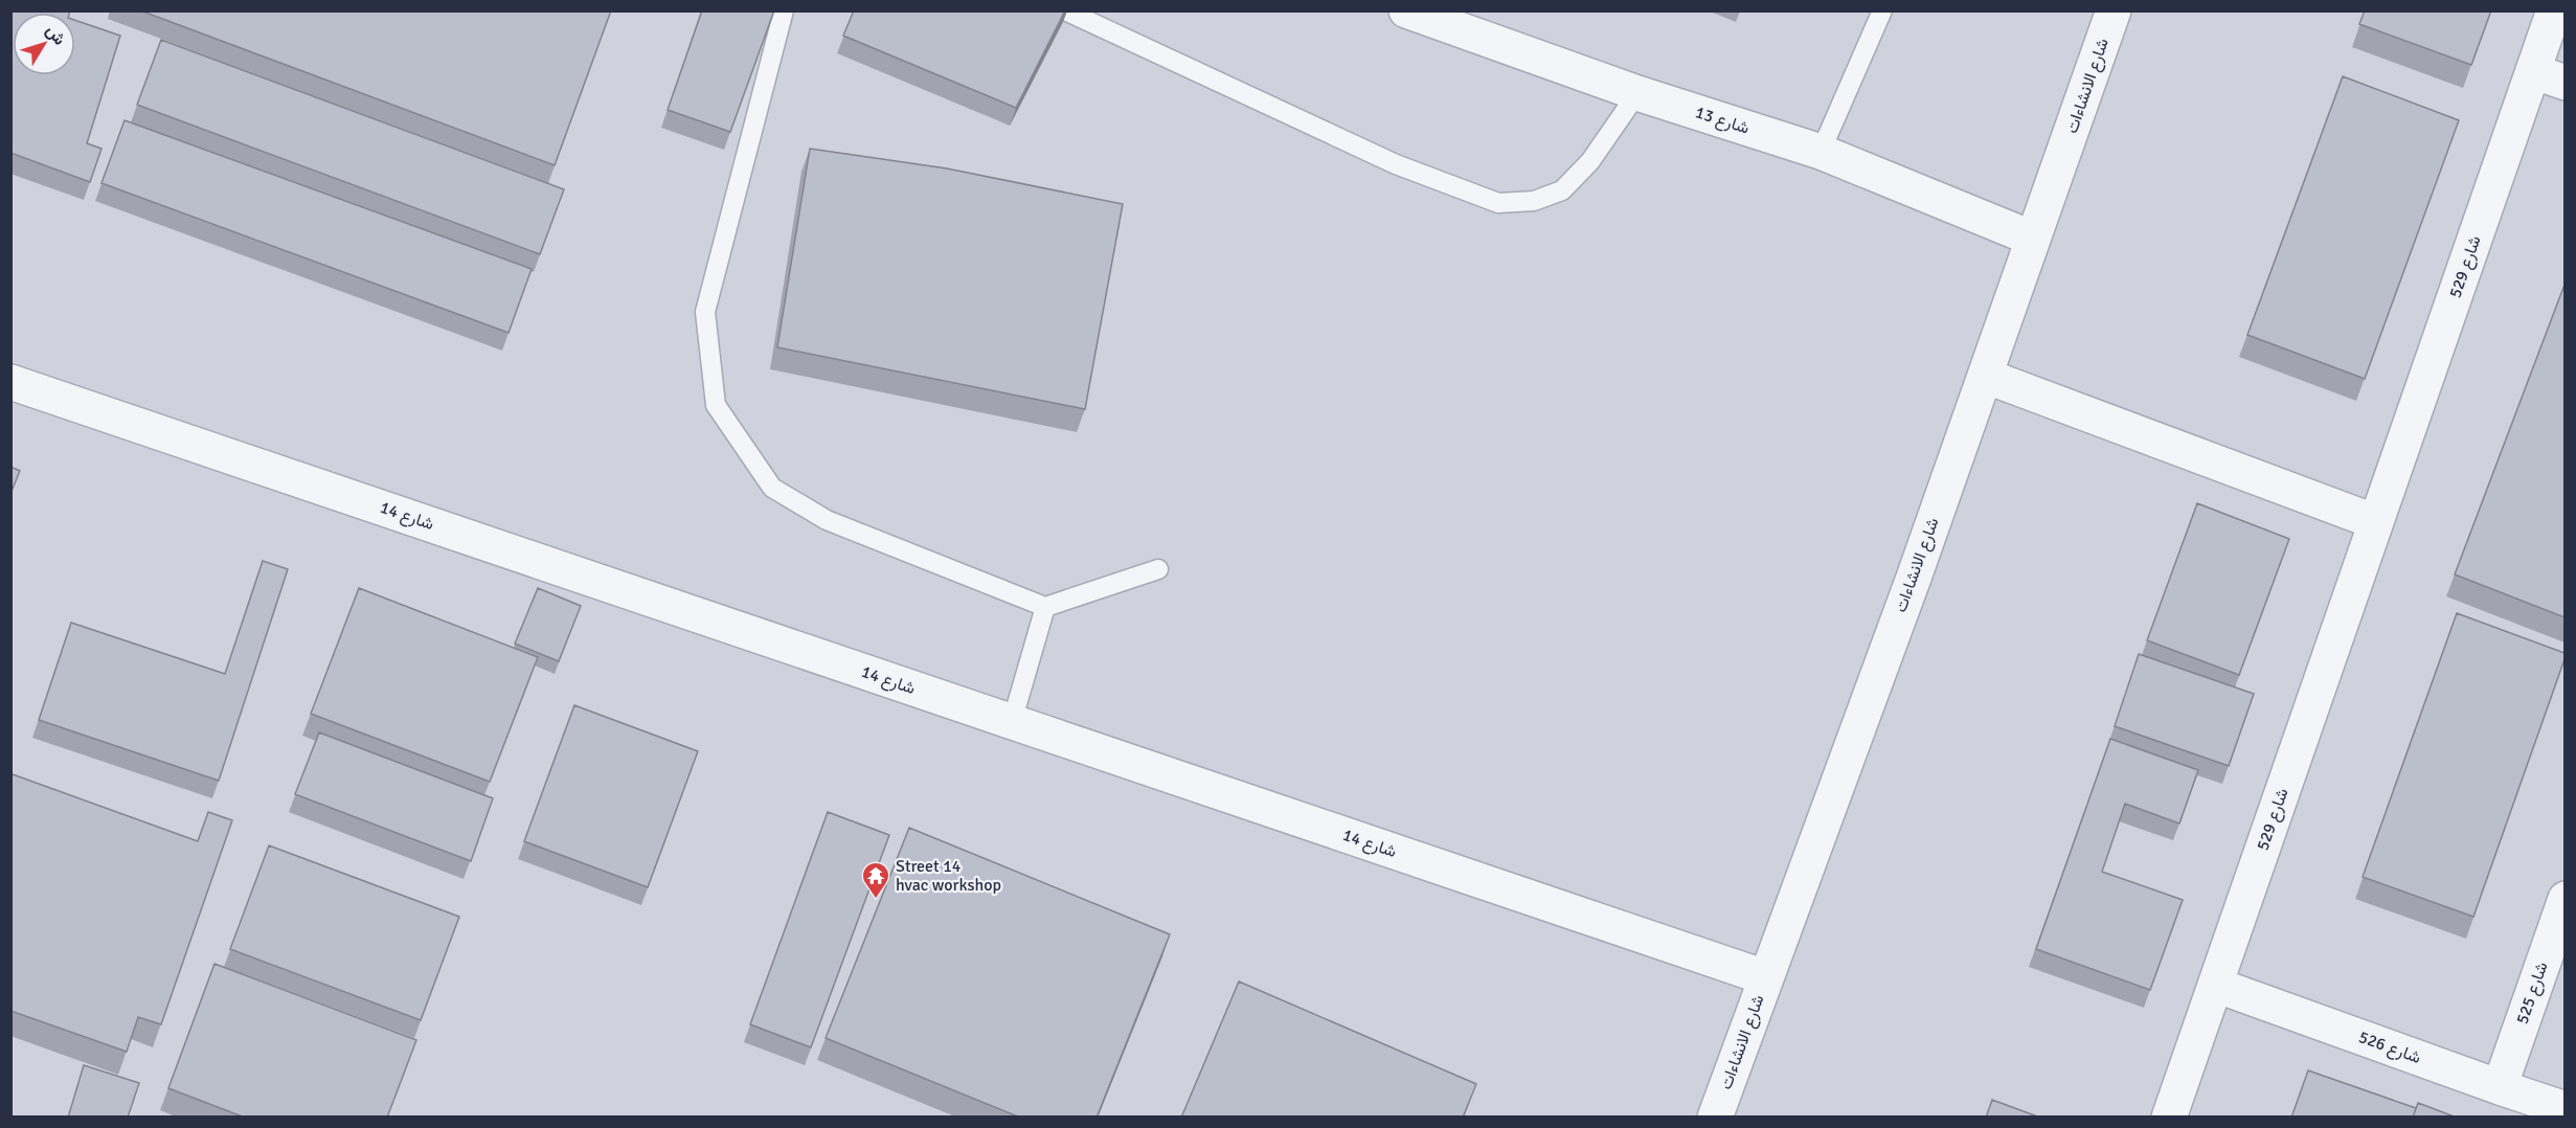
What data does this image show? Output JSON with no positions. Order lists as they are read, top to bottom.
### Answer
{
  "streets": {
    "street": [
      "شارع الانشاءات",
      "شارع 13",
      "شارع 529",
      "شارع 14",
      "شارع 525",
      "شارع 526"
    ]
  },
  "crossings": [
    ["شارع الانشاءات", "شارع 13"],
    ["شارع الانشاءات", "شارع 14"],
    ["شارع 529", "شارع 526"],
    ["شارع 525", "شارع 526"]
  ],
  "places": {
    "temple": ["Street 14 hvac workshop"]
  },
  "north": "top right"
}
